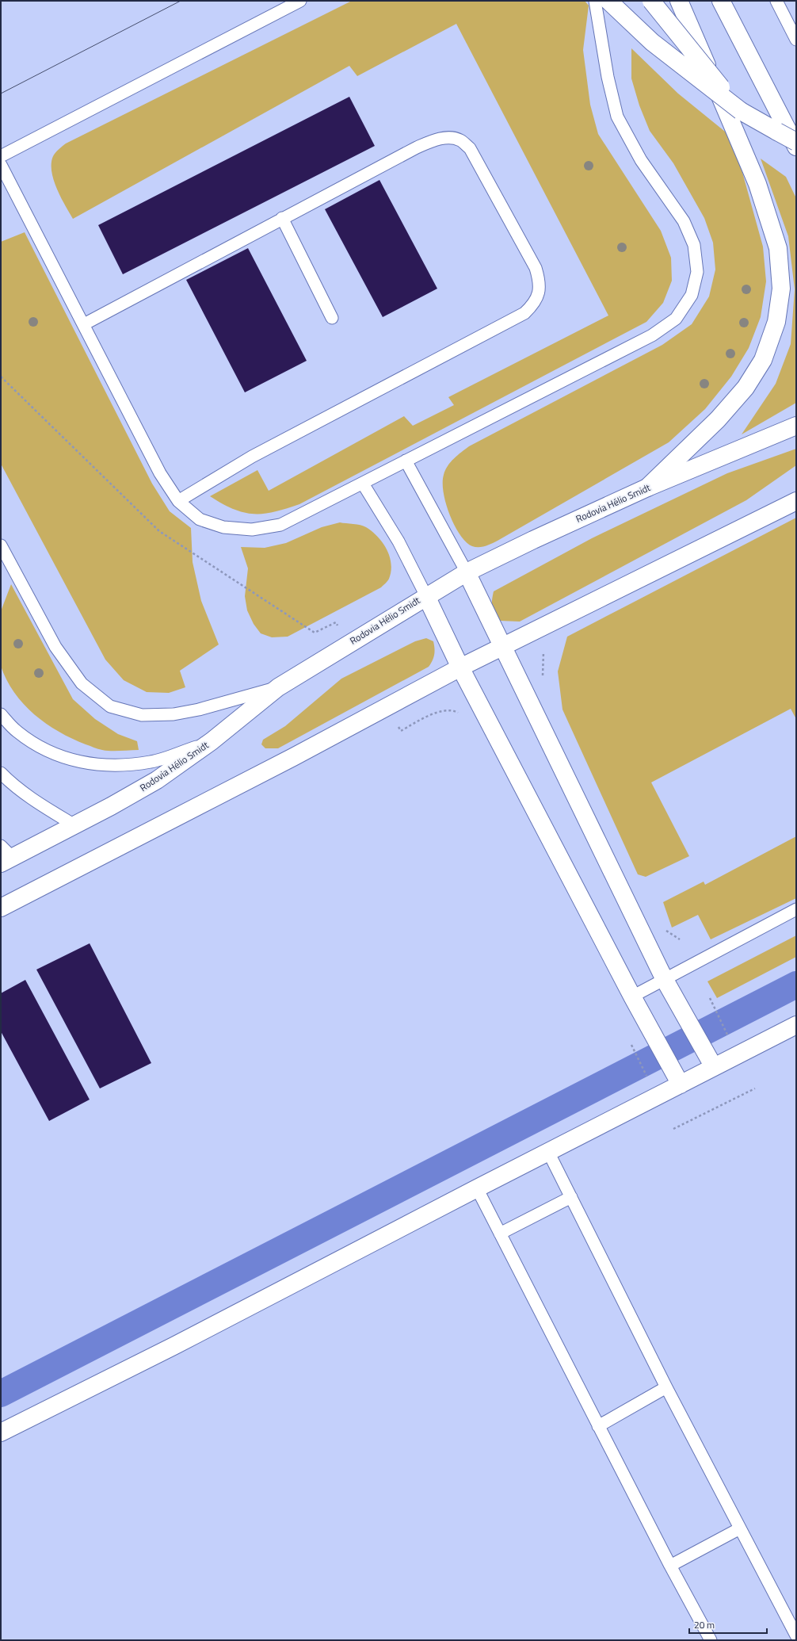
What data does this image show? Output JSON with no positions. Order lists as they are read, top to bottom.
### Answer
{
  "streets": {
    "street": ["Rodovia Hélio Smidt"]
  },
  "scale_bar": "20 m"
}
